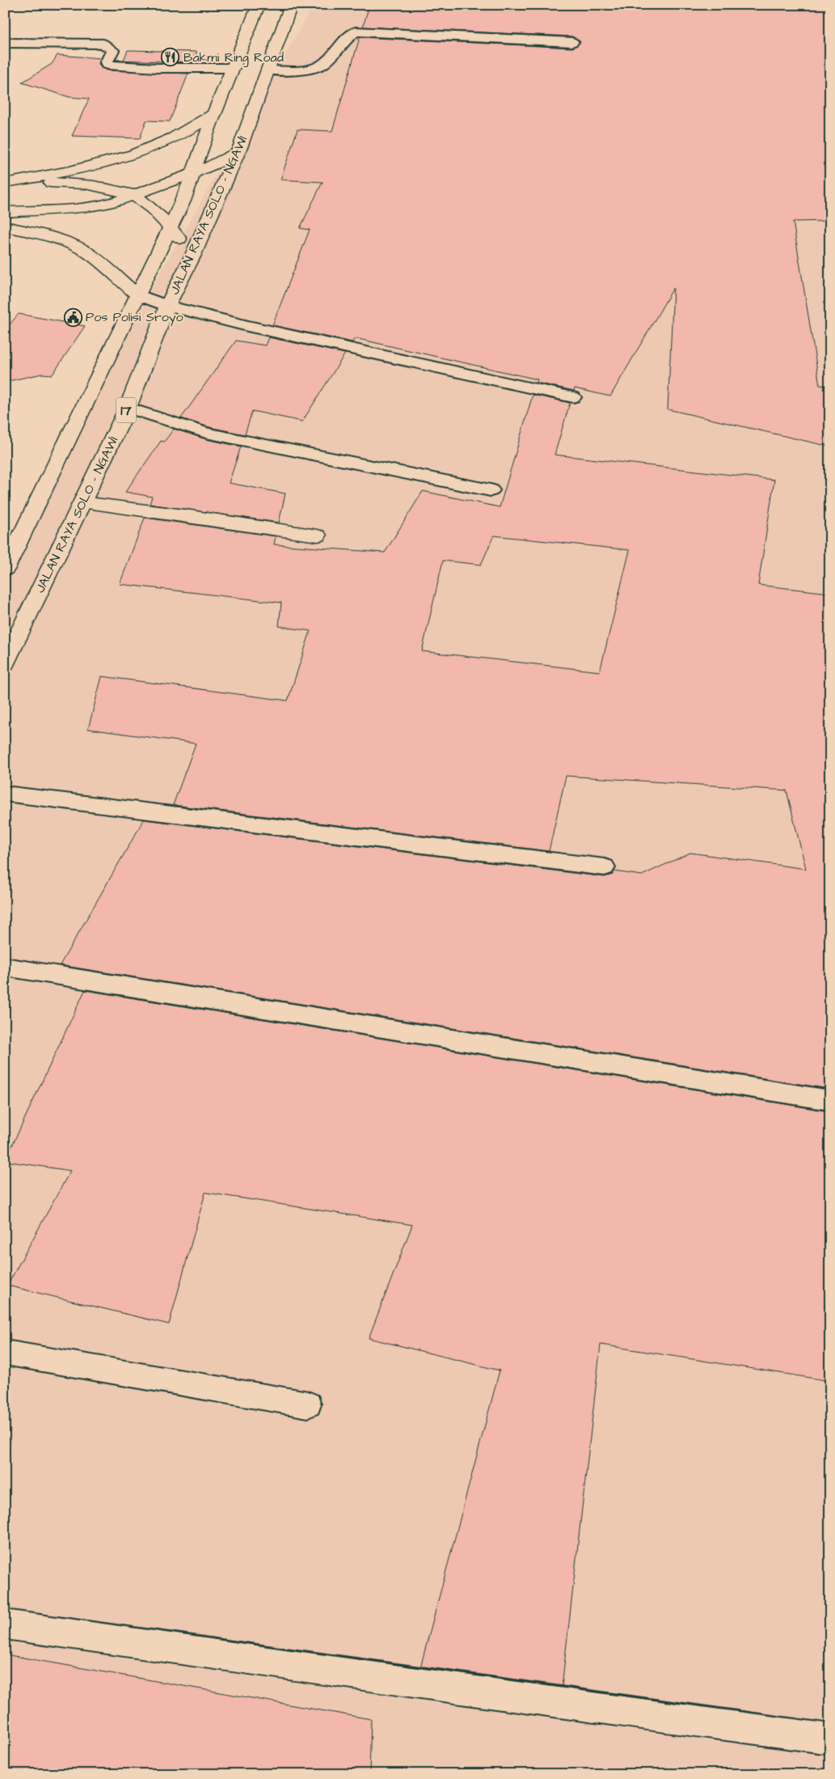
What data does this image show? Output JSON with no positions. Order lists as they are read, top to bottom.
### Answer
{
  "streets": {
    "main road": ["JALAN RAYA SOLO - NGAWI", "17"]
  },
  "places": {
    "restaurant": ["Bakmi Ring Road"],
    "public building": ["Pos Polisi Sroyo"]
  }
}
